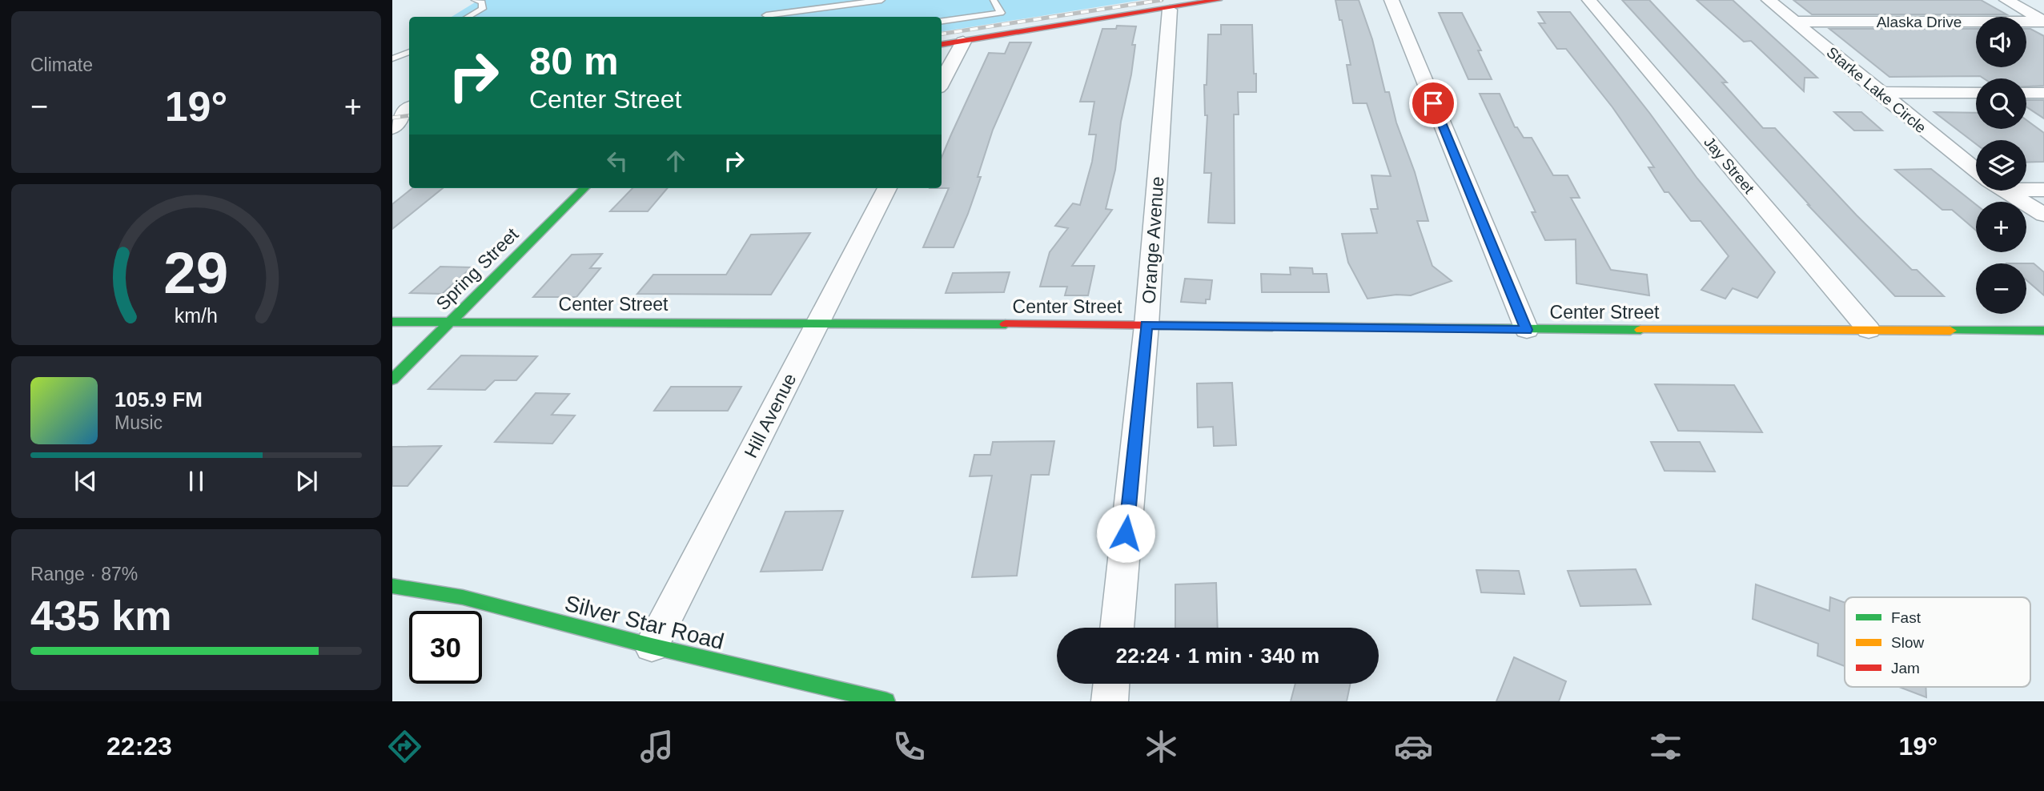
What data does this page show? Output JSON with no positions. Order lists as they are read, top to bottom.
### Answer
{
  "streets": {
    "street": [
      "Alaska Drive",
      "Starke Lake Circle",
      "Jay Street",
      "Orange Avenue",
      "Spring Street",
      "Center Street",
      "Hill Avenue",
      "Silver Star Road"
    ]
  },
  "crossings": [
    ["Alaska Drive", "Starke Lake Circle"],
    ["Jay Street", "Center Street"],
    ["Orange Avenue", "Center Street"],
    ["Spring Street", "Center Street"],
    ["Center Street", "Hill Avenue"],
    ["Hill Avenue", "Silver Star Road"]
  ],
  "legend": ["Fast", "Slow", "Jam"],
  "page": {
    "tile": [
      "Climate",
      ["Range · 87%", "435 km"]
    ],
    "map_buttons": ["+", "−"],
    "turn": ["80 m", "Center Street"],
    "heat": ["−", "19°", "+"],
    "song": ["105.9 FM", "Music"],
    "limit": "30",
    "trip": "22:24 · 1 min · 340 m",
    "tabs": ["22:23", "19°"],
    "gauge": ["29", "km/h"]
  }
}
